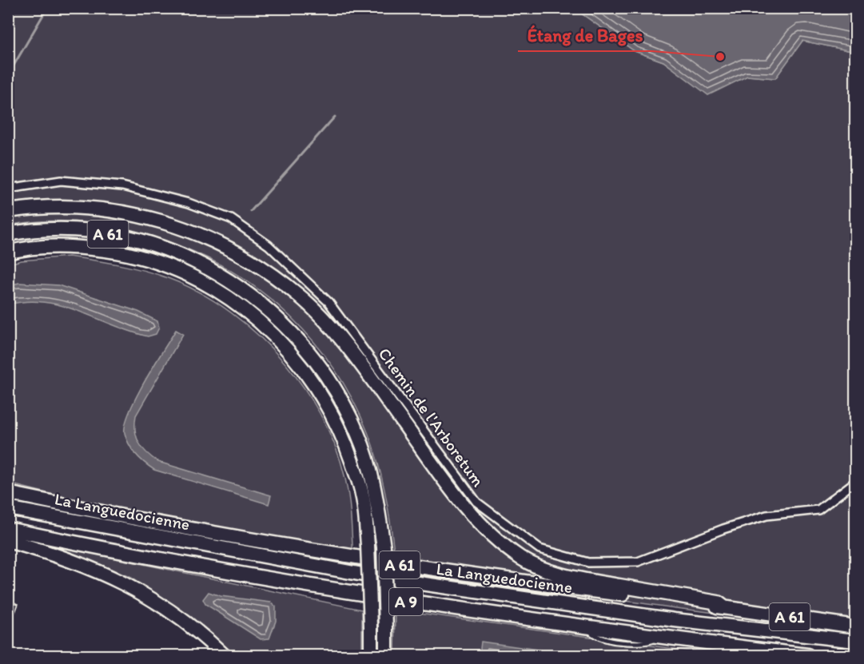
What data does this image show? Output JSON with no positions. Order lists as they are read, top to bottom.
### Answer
{
  "streets": {
    "highway": ["A 61", "La Languedocienne", "A 9"],
    "street": ["Chemin de l'Arboretum"]
  },
  "places": ["Étang de Bages"]
}
